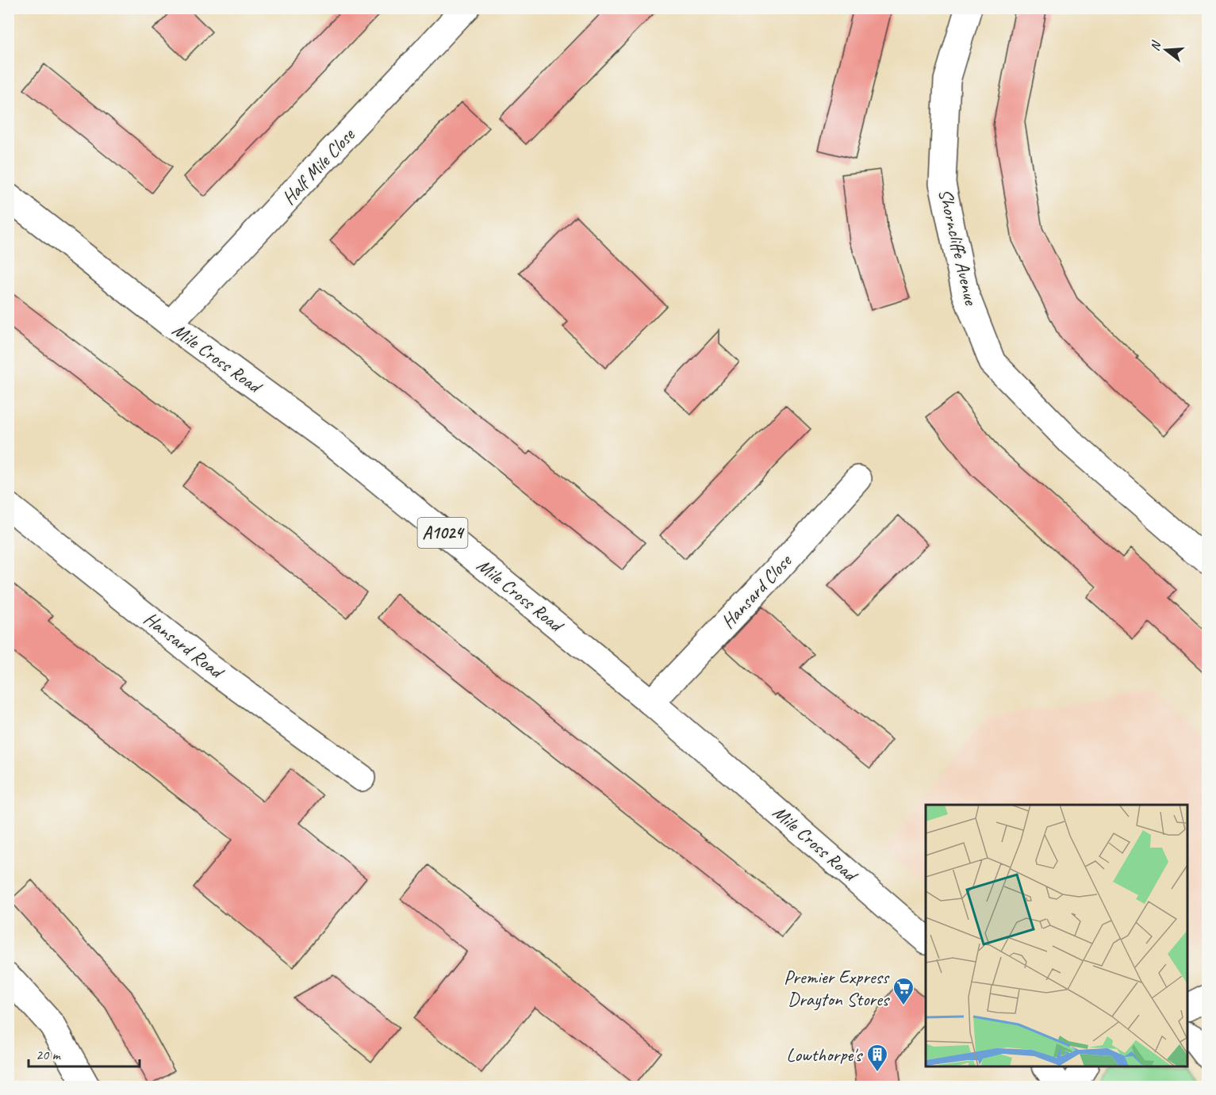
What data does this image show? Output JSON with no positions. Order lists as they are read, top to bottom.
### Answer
{
  "streets": {
    "street": [
      "Half Mile Close",
      "Shorncliffe Avenue",
      "Mile Cross Road",
      "A1024",
      "Hansard Close",
      "Hansard Road"
    ]
  },
  "crossings": [
    ["Half Mile Close", "Mile Cross Road"],
    ["Mile Cross Road", "Hansard Close"]
  ],
  "places": {
    "supermarket": ["Premier Express Drayton Stores"],
    "building": ["Lowthorpe's"]
  },
  "scale_bar": "20 m",
  "north": "left"
}
